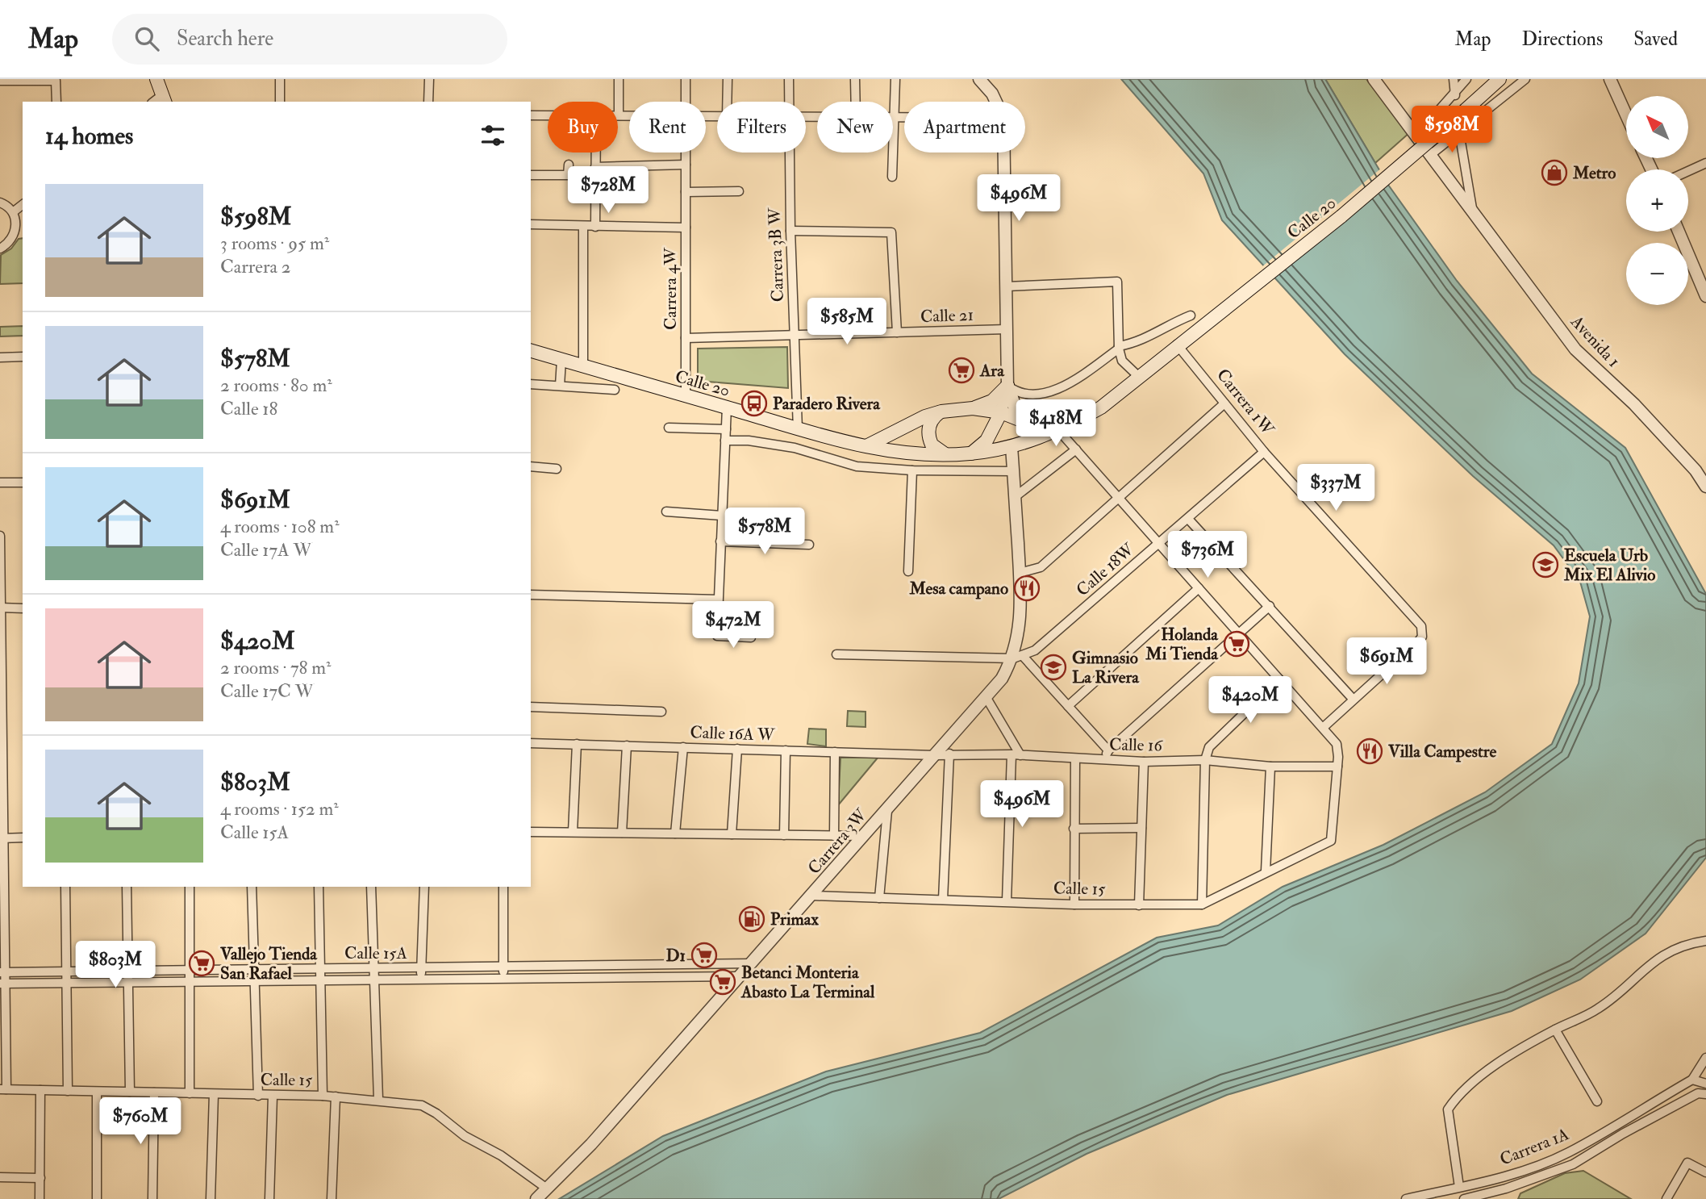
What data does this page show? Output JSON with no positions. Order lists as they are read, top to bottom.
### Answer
{
  "streets": {
    "main road": ["Calle 20"],
    "street": [
      "Carrera 3B W",
      "Carrera 4W",
      "Calle 21",
      "Avenida 1",
      "Carrera 1W",
      "Calle 18W",
      "Calle 16A W",
      "Calle 16",
      "Carrera 3W",
      "Calle 15",
      "Calle 15A",
      "Carrera 1A"
    ]
  },
  "crossings": [
    ["Calle 20", "Carrera 3B W"],
    ["Calle 20", "Carrera 4W"],
    ["Calle 20", "Carrera 1W"],
    ["Calle 20", "Carrera 3W"],
    ["Carrera 3B W", "Calle 21"],
    ["Carrera 4W", "Calle 21"],
    ["Carrera 1W", "Calle 18W"],
    ["Calle 18W", "Carrera 3W"],
    ["Calle 16A W", "Calle 16"],
    ["Calle 16A W", "Carrera 3W"],
    ["Calle 16", "Carrera 3W"],
    ["Calle 16", "Calle 15"],
    ["Carrera 3W", "Calle 15"],
    ["Carrera 3W", "Calle 15A"]
  ],
  "places": {
    "shop": ["Metro"],
    "supermarket": [
      "Ara",
      "Holanda Mi Tienda",
      "D1",
      "Vallejo Tienda San Rafael",
      "Betanci Monteria Abasto La Terminal"
    ],
    "bus stop": ["Paradero Rivera"],
    "school or university": ["Escuela Urb Mix El Alivio", "Gimnasio La Rivera"],
    "restaurant": ["Mesa campano", "Villa Campestre"],
    "fuel station": ["Primax"]
  },
  "north": "top left",
  "page": {
    "header": "Map",
    "search": "Search here",
    "nav": ["Map", "Directions", "Saved"],
    "map_buttons": ["+", "−"],
    "chip": [
      "Buy",
      "Rent",
      "Filters",
      "New",
      "Apartment"
    ],
    "heading": "14 homes",
    "price": [
      "$598M",
      "$728M",
      "$496M",
      "$585M",
      "$418M",
      "$337M",
      "$578M",
      "$736M",
      "$472M",
      "$691M",
      "$420M",
      "$496M",
      "$803M",
      "$760M"
    ],
    "list": [
      {
        "name": "$598M",
        "note": "3 rooms · 95 m² · Carrera 2"
      },
      {
        "name": "$578M",
        "note": "2 rooms · 80 m² · Calle 18"
      },
      {
        "name": "$691M",
        "note": "4 rooms · 108 m² · Calle 17A W"
      },
      {
        "name": "$420M",
        "note": "2 rooms · 78 m² · Calle 17C W"
      },
      {
        "name": "$803M",
        "note": "4 rooms · 152 m² · Calle 15A"
      }
    ]
  }
}
